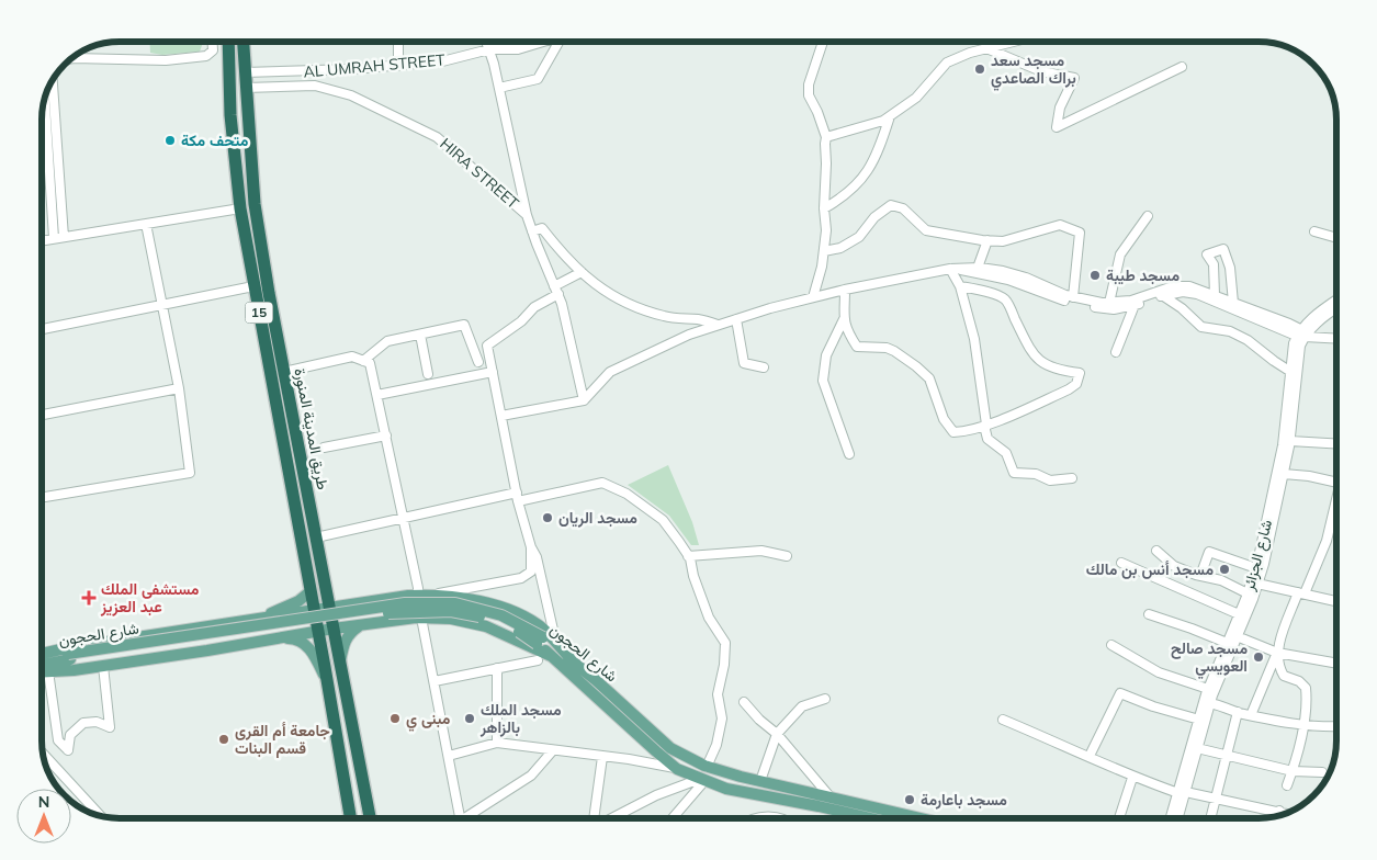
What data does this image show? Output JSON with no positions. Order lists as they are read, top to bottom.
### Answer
{
  "streets": {
    "highway": ["15", "طريق المدينة المنورة"],
    "main road": ["شارع الحجون"],
    "street": ["AL UMRAH STREET", "HIRA STREET", "شارع الجزائر"]
  },
  "crossings": [
    ["AL UMRAH STREET", "طريق المدينة المنورة"],
    ["HIRA STREET", "طريق المدينة المنورة"]
  ],
  "places": {
    "other": [
      "مسجد سعد براك الصاعدي",
      "متحف مكة",
      "مسجد طيبة",
      "مسجد الريان",
      "مسجد أنس بن مالك",
      "مسجد صالح العويسي",
      "مبنى ي",
      "مسجد الملك بالزاهر",
      "جامعة أم القرى قسم البنات",
      "مسجد باعارمة"
    ],
    "health": ["مستشفى الملك عبد العزيز"]
  },
  "north": "top"
}
